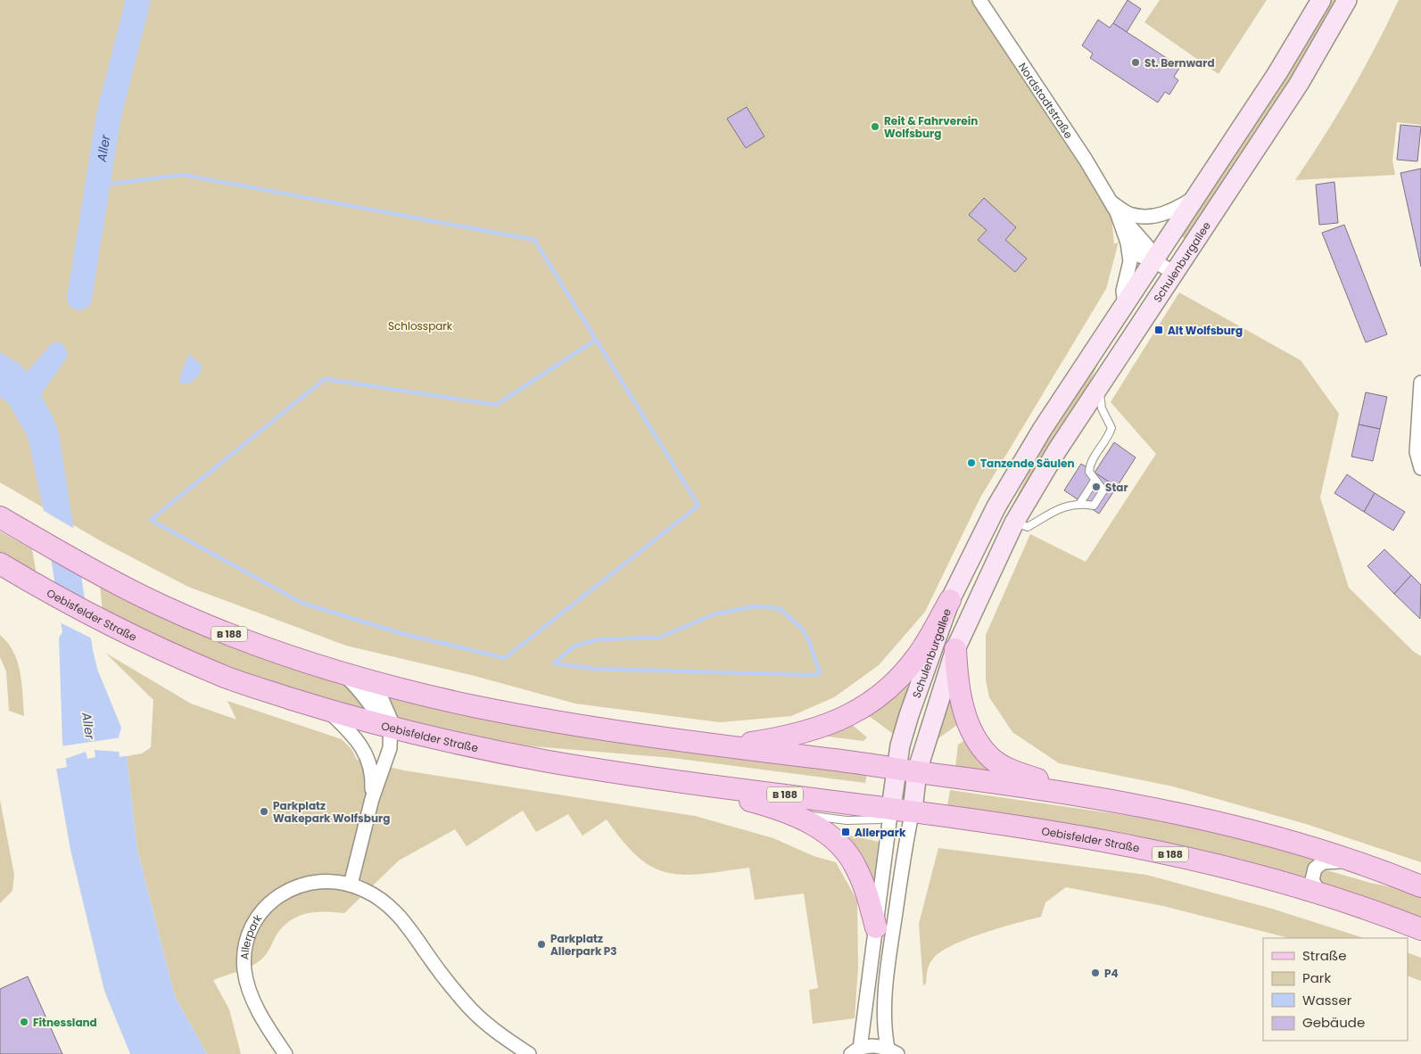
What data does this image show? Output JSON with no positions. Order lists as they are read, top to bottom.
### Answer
{
  "streets": {
    "main road": ["Oebisfelder Straße", "B 188"],
    "street": ["Nordstadtstraße", "Schulenburgallee", "Allerpark"]
  },
  "crossings": [
    ["Nordstadtstraße", "Schulenburgallee"],
    ["Schulenburgallee", "Oebisfelder Straße"],
    ["Schulenburgallee", "B 188"],
    ["Oebisfelder Straße", "B 188"]
  ],
  "water": ["Aller"],
  "parks": ["Schlosspark"],
  "places": {
    "other": [
      "St. Bernward",
      "Reit & Fahrverein Wolfsburg",
      "Tanzende Säulen",
      "Star",
      "Parkplatz Wakepark Wolfsburg",
      "Parkplatz Allerpark P3",
      "P4",
      "Fitnessland"
    ],
    "transit": ["Alt Wolfsburg", "Allerpark"]
  },
  "legend": [
    "Straße",
    "Park",
    "Wasser",
    "Gebäude"
  ]
}
